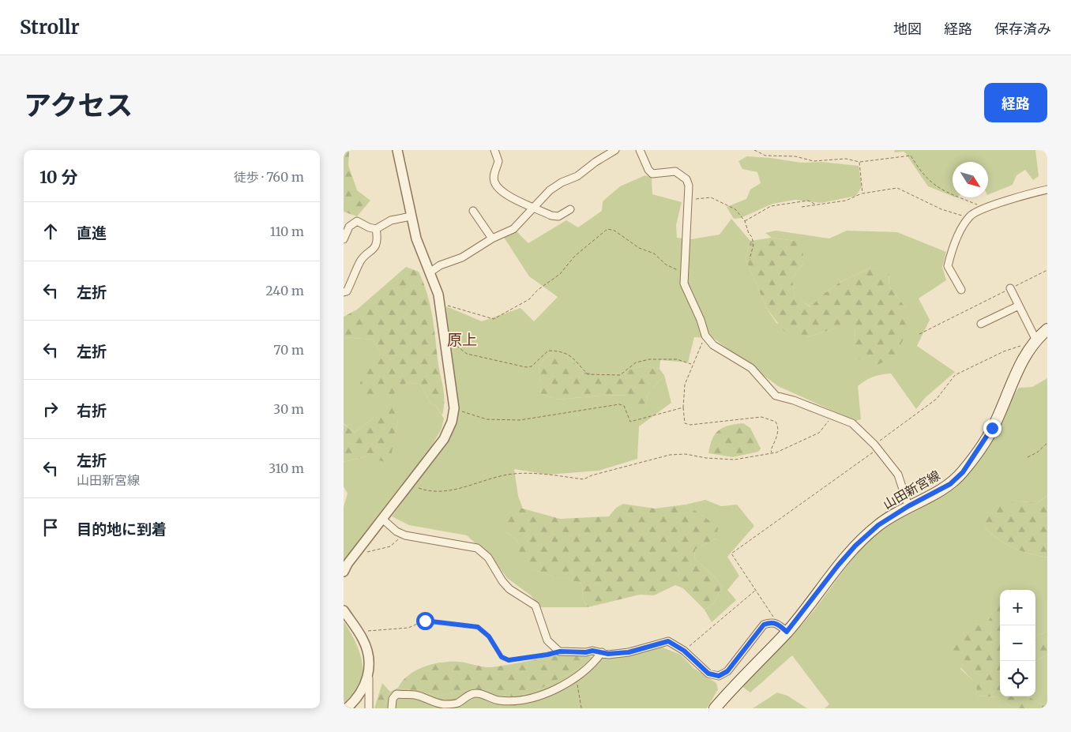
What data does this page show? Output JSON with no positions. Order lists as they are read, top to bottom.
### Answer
{
  "streets": {
    "main road": ["山田新宮線"]
  },
  "districts": ["原上"],
  "north": "bottom right",
  "page": {
    "header": "Strollr",
    "nav": ["地図", "経路", "保存済み"],
    "title": "アクセス",
    "buttons": "経路",
    "heading": ["10 分", "徒歩 · 760 m"],
    "list": [
      ["直進", "110 m"],
      ["左折", "240 m"],
      ["左折", "70 m"],
      ["右折", "30 m"],
      ["左折", "山田新宮線", "310 m"],
      "目的地に到着"
    ],
    "map_buttons": ["+", "−"]
  }
}
